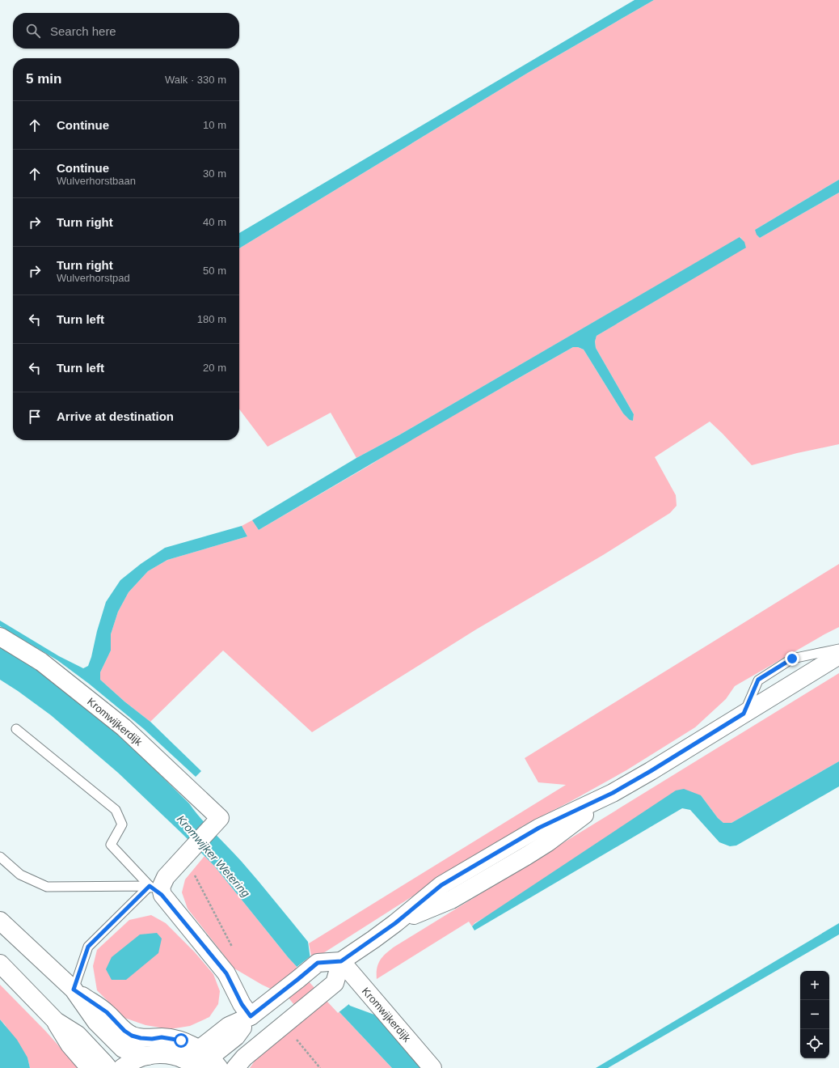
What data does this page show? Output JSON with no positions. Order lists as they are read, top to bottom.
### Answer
{
  "streets": {
    "main road": ["Kromwijkerdijk"]
  },
  "water": ["Kromwijker Wetering"],
  "page": {
    "search": "Search here",
    "heading": ["5 min", "Walk · 330 m"],
    "list": [
      ["Continue", "10 m"],
      ["Continue", "Wulverhorstbaan", "30 m"],
      ["Turn right", "40 m"],
      ["Turn right", "Wulverhorstpad", "50 m"],
      ["Turn left", "180 m"],
      ["Turn left", "20 m"],
      "Arrive at destination"
    ],
    "map_buttons": ["+", "−"]
  }
}
